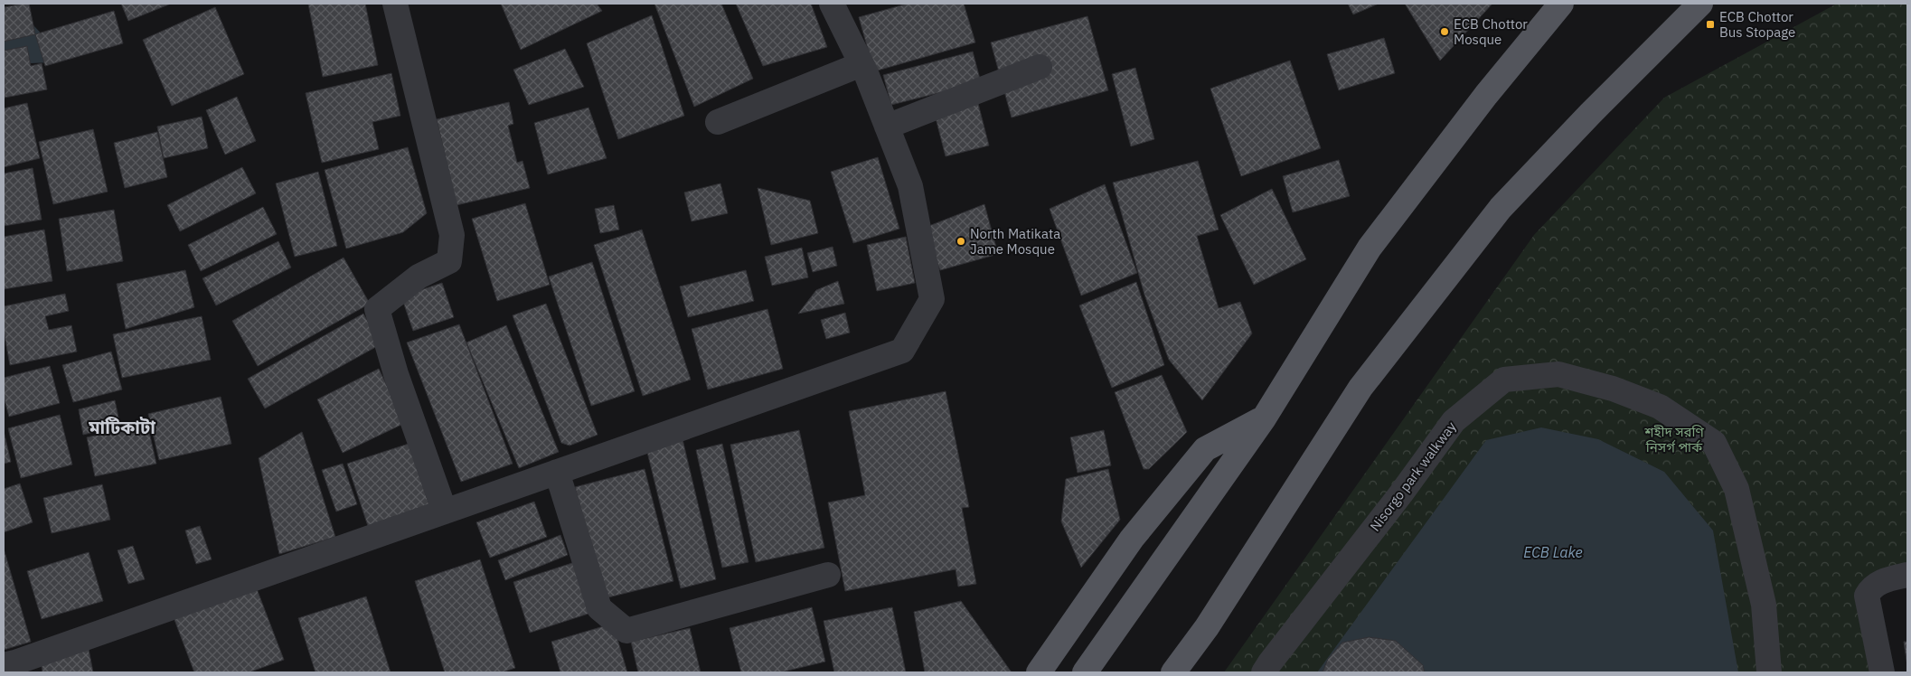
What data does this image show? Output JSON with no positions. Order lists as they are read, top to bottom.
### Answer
{
  "streets": {
    "street": ["Nisorgo park walkway"]
  },
  "districts": ["মাটিকাটা"],
  "water": ["ECB Lake"],
  "parks": ["শহীদ সরণি নিসর্গ পার্ক"],
  "places": {
    "transit": ["ECB Chottor Bus Stopage"],
    "other": ["ECB Chottor Mosque", "North Matikata Jame Mosque"]
  }
}
